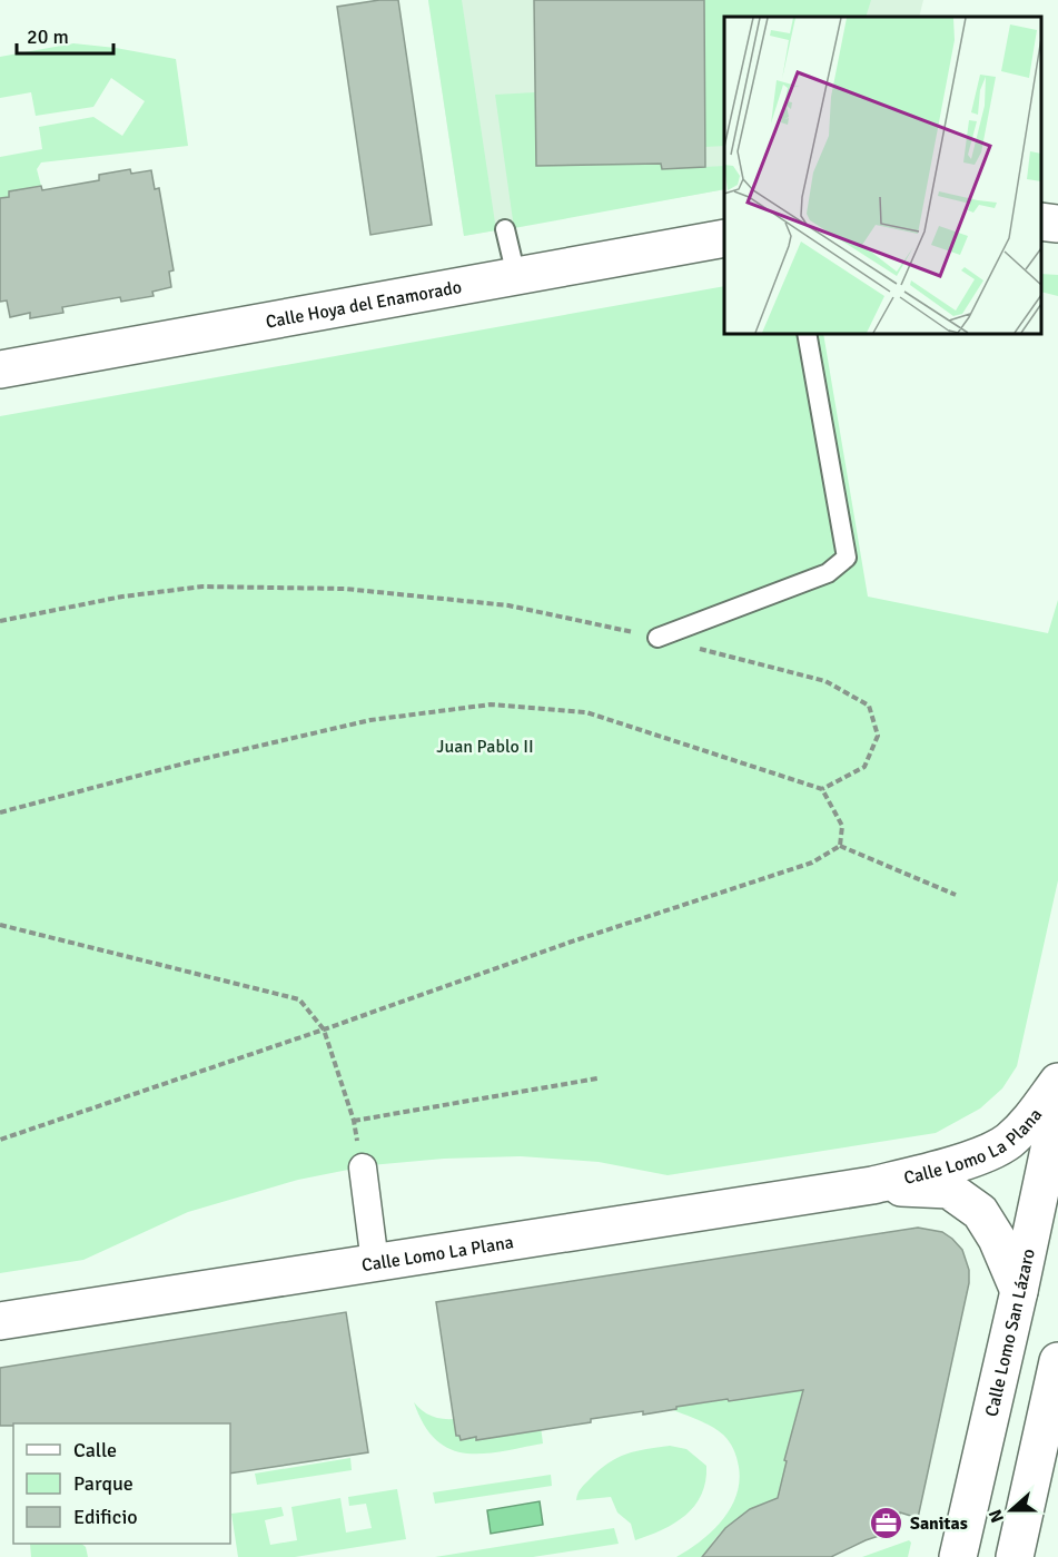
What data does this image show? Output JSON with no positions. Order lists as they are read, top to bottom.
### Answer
{
  "streets": {
    "street": ["Calle Hoya del Enamorado", "Calle Lomo La Plana", "Calle Lomo San Lázaro"]
  },
  "crossings": [
    ["Calle Lomo La Plana", "Calle Lomo San Lázaro"]
  ],
  "parks": ["Juan Pablo II"],
  "places": {
    "office": ["Sanitas"]
  },
  "legend": ["Calle", "Parque", "Edificio"],
  "scale_bar": "20 m",
  "north": "left"
}
